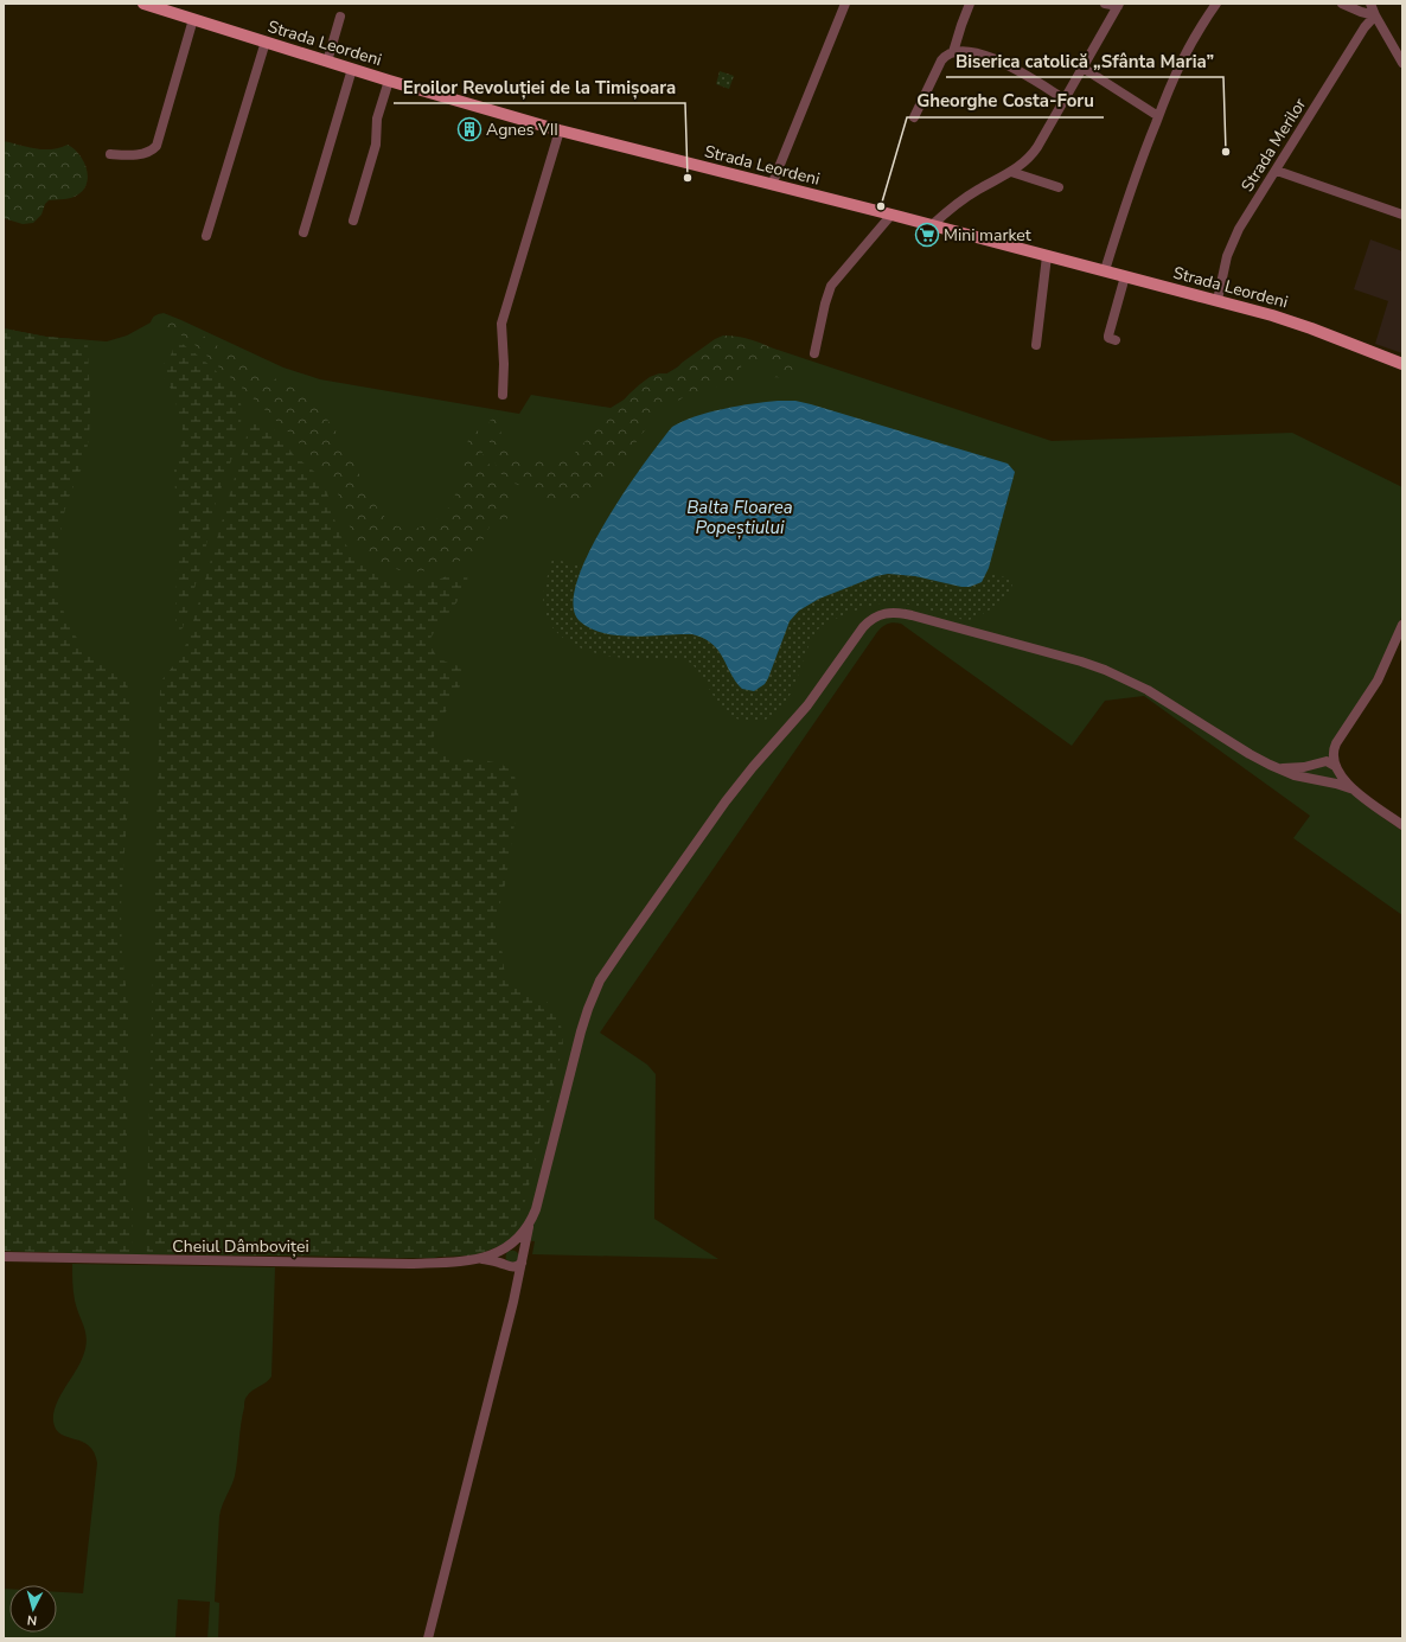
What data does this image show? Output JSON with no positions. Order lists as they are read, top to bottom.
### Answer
{
  "streets": {
    "main road": ["Strada Leordeni"],
    "street": ["Strada Merilor", "Cheiul Dâmboviței"]
  },
  "crossings": [
    ["Strada Leordeni", "Strada Merilor"]
  ],
  "water": ["Balta Floarea Popeștiului"],
  "places": {
    "building": ["Agnes VII"],
    "other": ["Biserica catolică „Sfânta Maria”", "Eroilor Revoluției de la Timișoara", "Gheorghe Costa-Foru"],
    "supermarket": ["Mini market"]
  },
  "north": "bottom"
}
